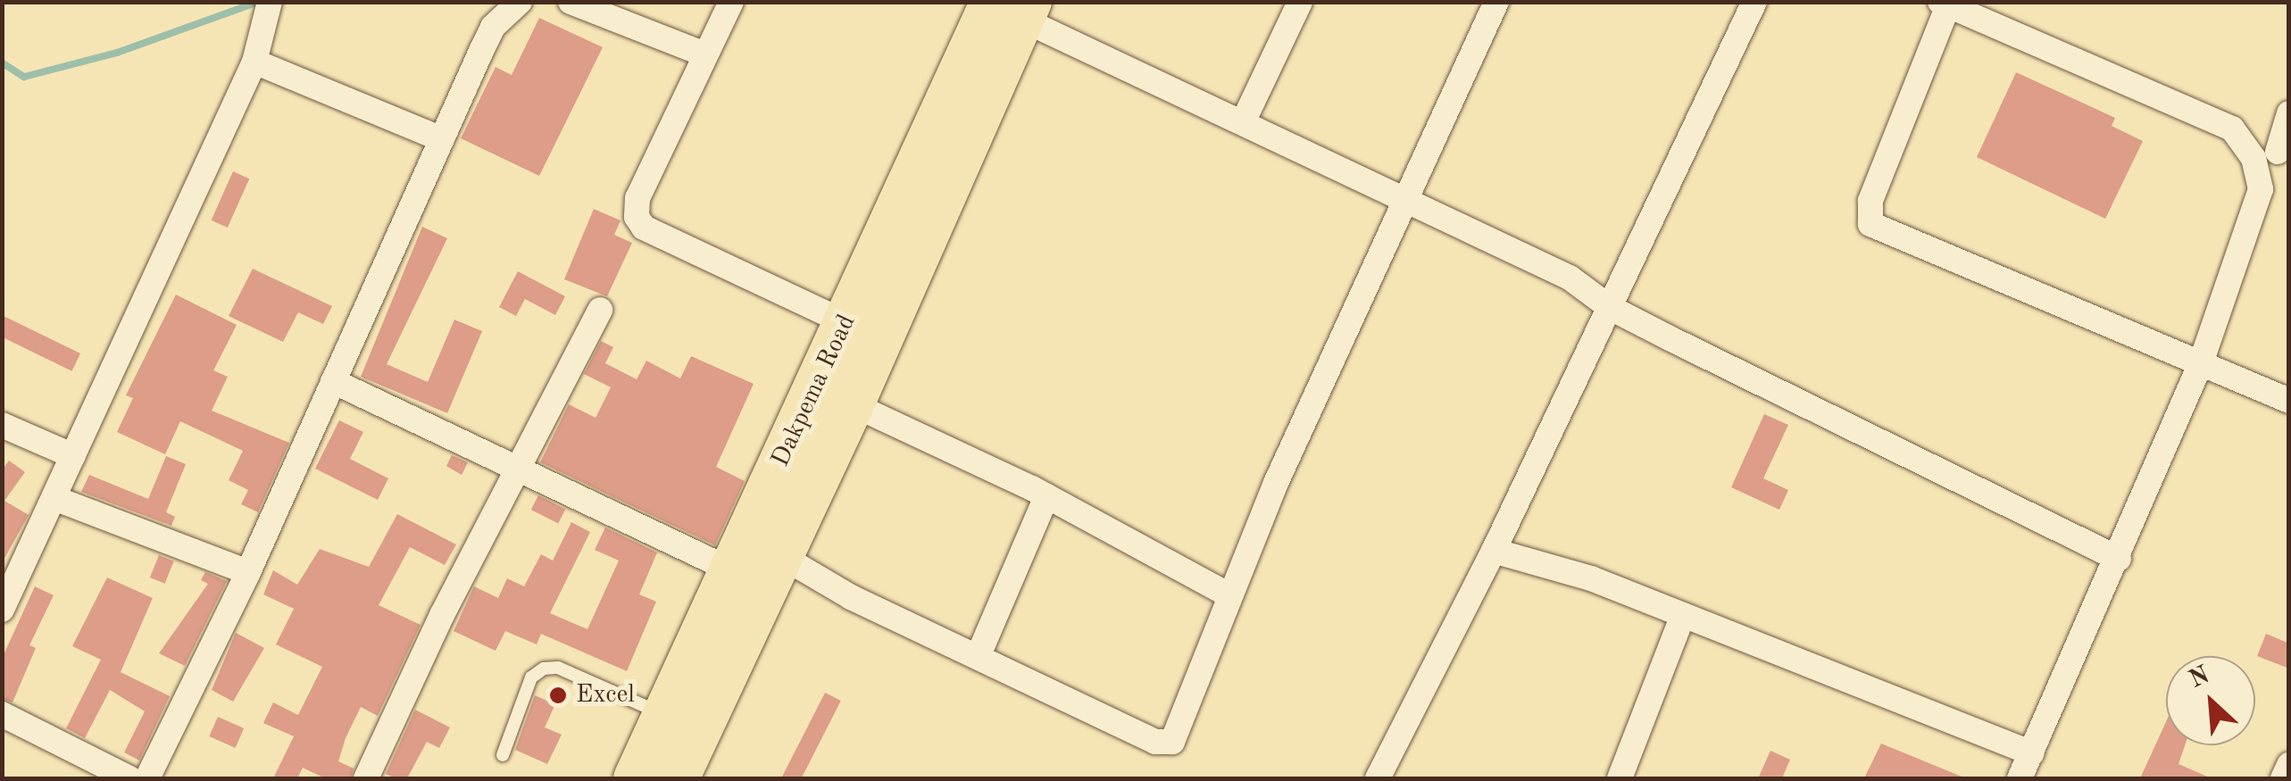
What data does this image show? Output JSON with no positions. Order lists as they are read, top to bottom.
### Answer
{
  "streets": {
    "highway": ["Dakpema Road"]
  },
  "places": ["Excel"],
  "north": "top left"
}
